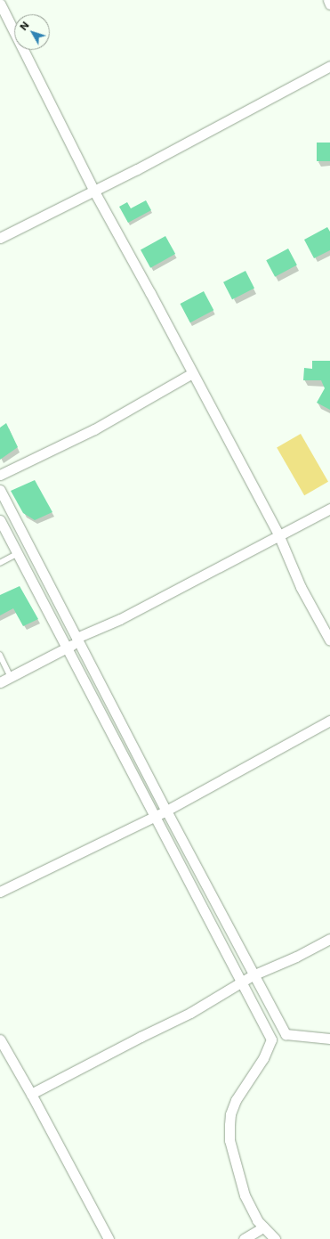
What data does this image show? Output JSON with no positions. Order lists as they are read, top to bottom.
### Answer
{
  "north": "top left"
}
